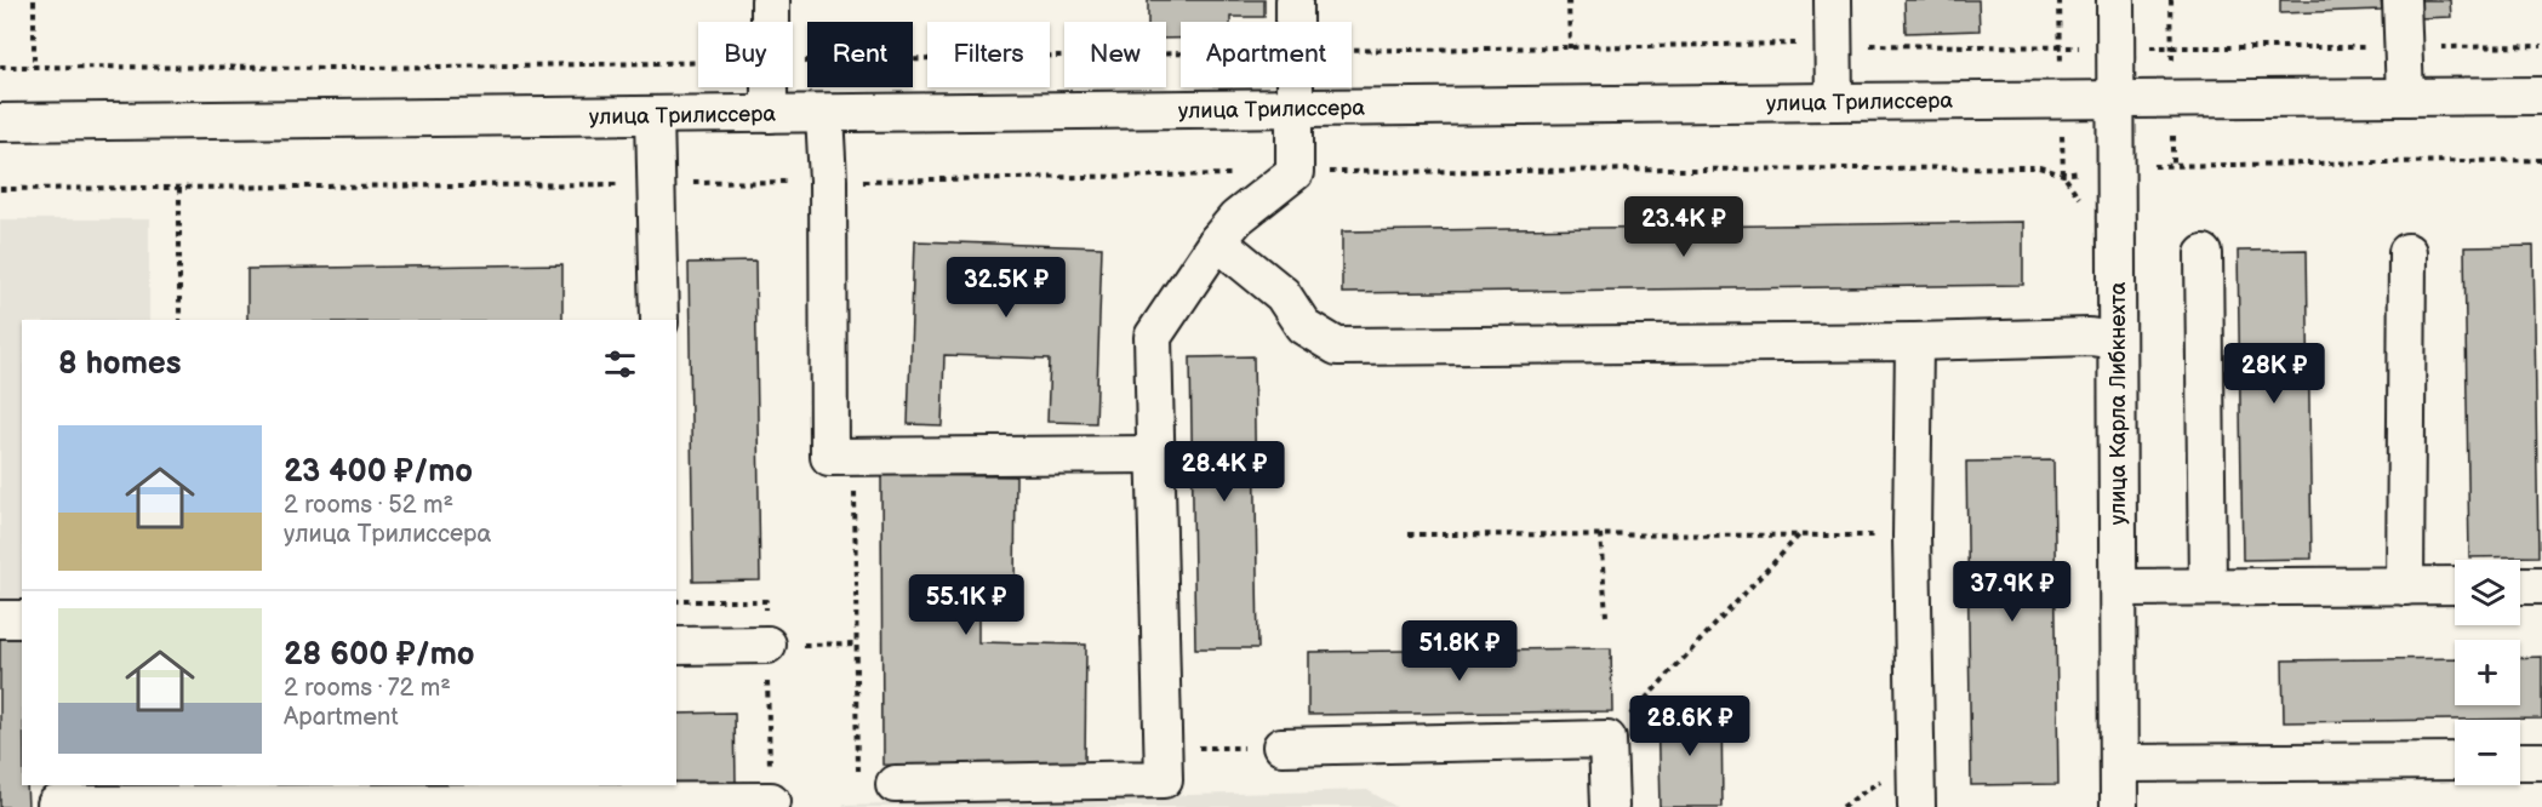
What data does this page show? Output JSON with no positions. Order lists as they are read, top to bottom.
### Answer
{
  "streets": {
    "street": ["улица Трилиссера", "улица Карла Либкнехта"]
  },
  "crossings": [
    ["улица Трилиссера", "улица Карла Либкнехта"]
  ],
  "page": {
    "chip": [
      "Buy",
      "Rent",
      "Filters",
      "New",
      "Apartment"
    ],
    "price": [
      "23.4K ₽",
      "32.5K ₽",
      "28K ₽",
      "28.4K ₽",
      "37.9K ₽",
      "55.1K ₽",
      "51.8K ₽",
      "28.6K ₽"
    ],
    "heading": "8 homes",
    "list": [
      {
        "name": "23 400 ₽/mo",
        "note": "2 rooms · 52 m² · улица Трилиссера"
      },
      {
        "name": "28 600 ₽/mo",
        "note": "2 rooms · 72 m² · Apartment"
      }
    ],
    "map_buttons": ["+", "−"]
  }
}
